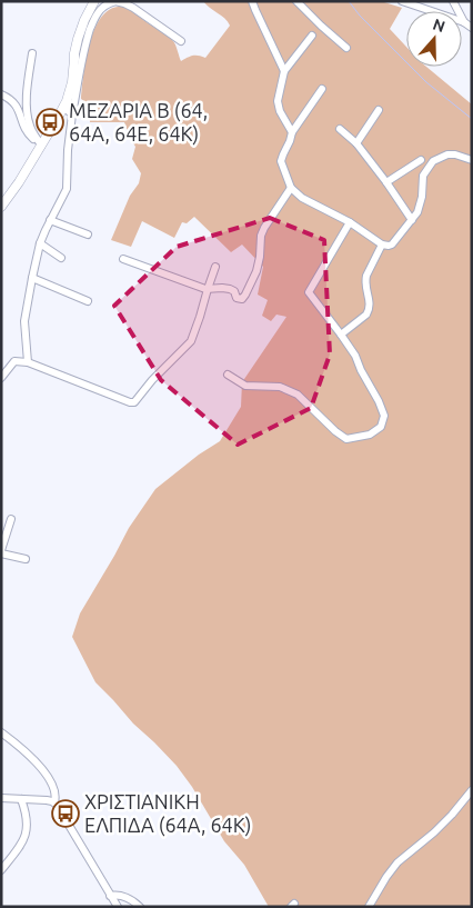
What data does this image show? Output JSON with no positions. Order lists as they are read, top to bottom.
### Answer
{
  "places": {
    "bus stop": ["ΜΕΖΑΡΙΑ B (64, 64Α, 64Ε, 64Κ)", "ΧΡΙΣΤΙΑΝΙΚΗ ΕΛΠΙΔΑ (64Α, 64Κ)"]
  },
  "north": "top"
}
